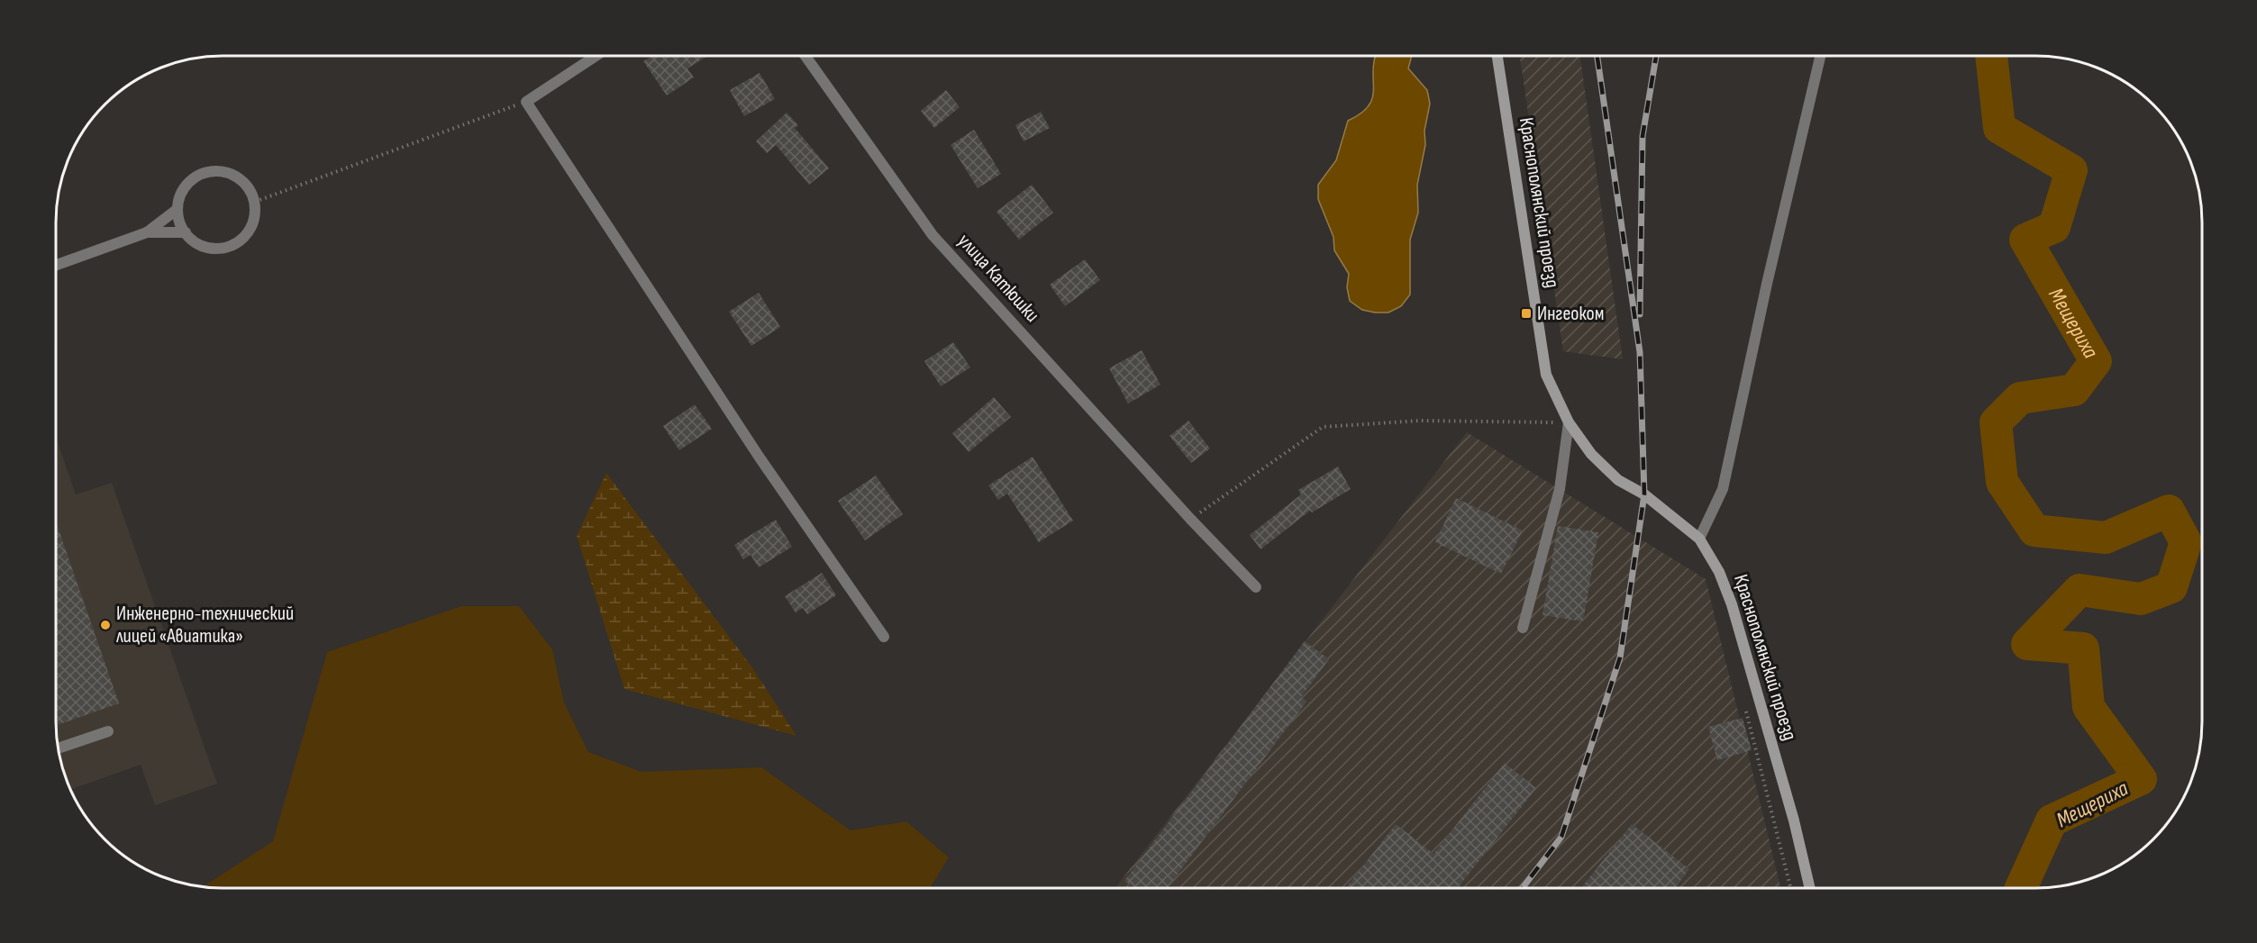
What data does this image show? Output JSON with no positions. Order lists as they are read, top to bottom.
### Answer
{
  "streets": {
    "main road": ["Краснополянский проезд"],
    "street": ["улица Катюшки"]
  },
  "water": ["Мещериха"],
  "places": {
    "transit": ["Ингеоком"],
    "other": ["Инженерно-технический лицей «Авиатика»"]
  }
}
